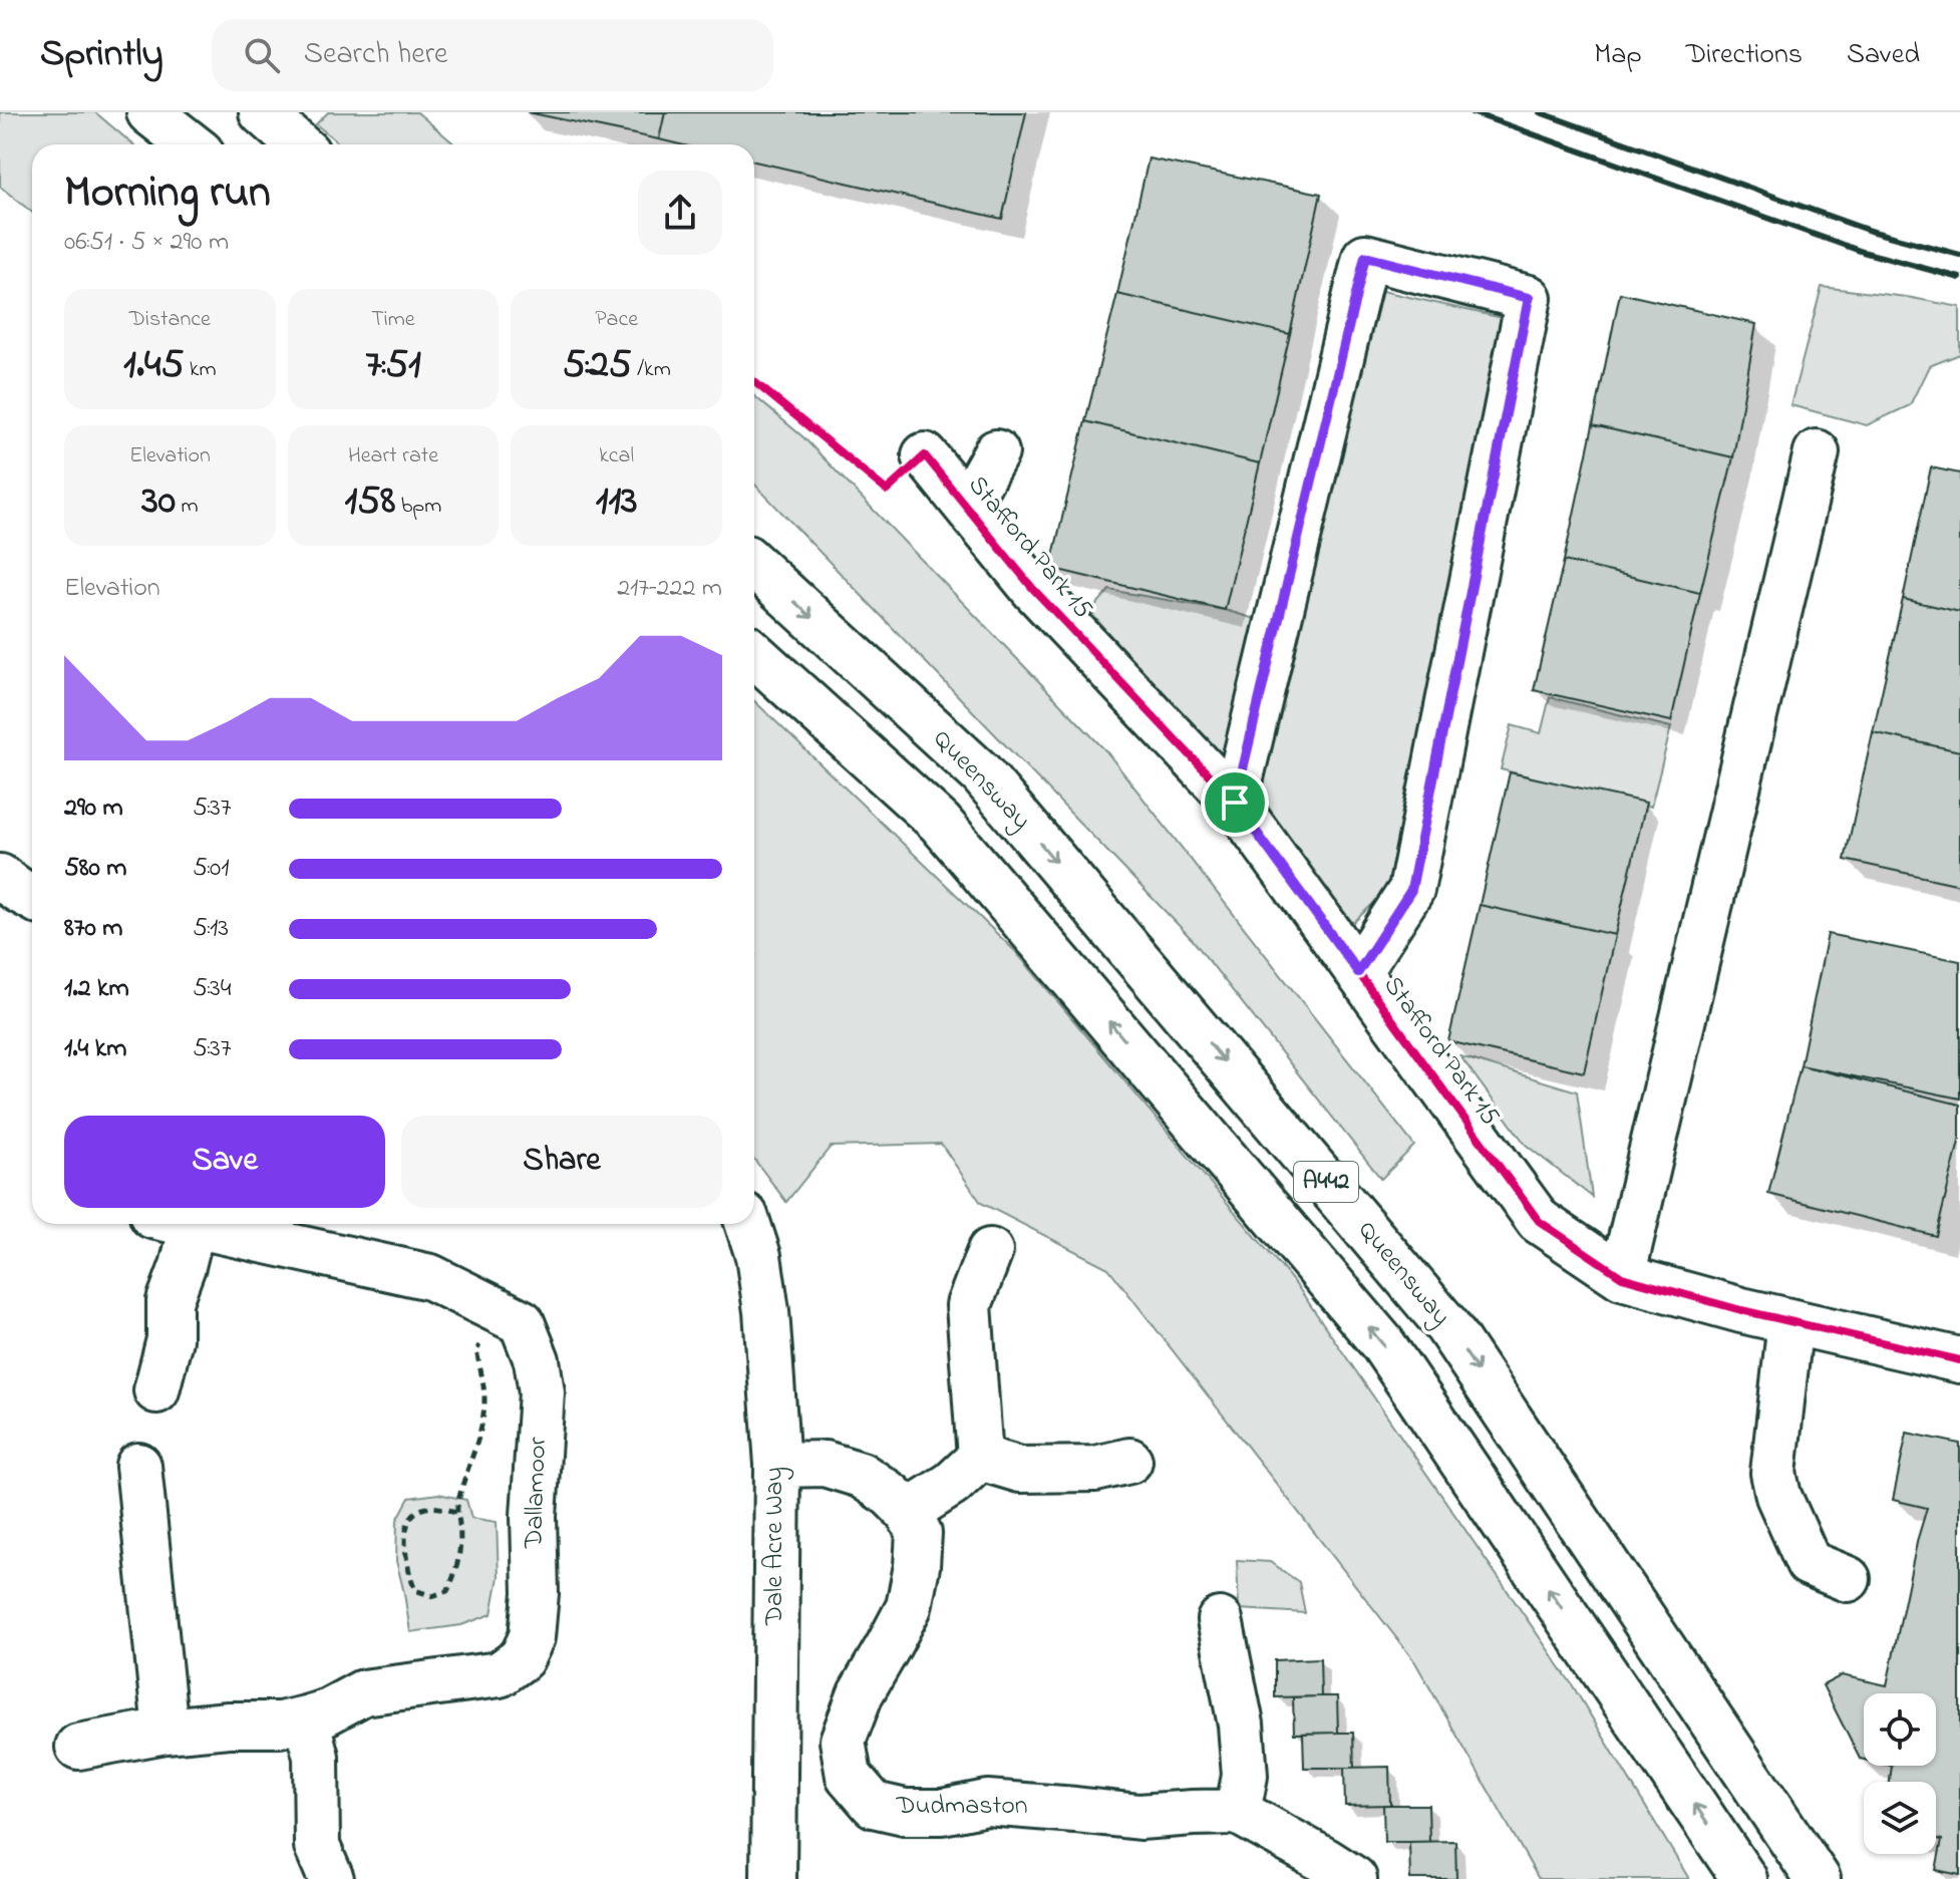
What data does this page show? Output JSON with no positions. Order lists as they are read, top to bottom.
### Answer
{
  "streets": {
    "main road": [
      "Stafford Park 15",
      "Queensway",
      "A442",
      "Dallamoor",
      "Dale Acre Way",
      "Dudmaston"
    ]
  },
  "page": {
    "header": "Sprintly",
    "search": "Search here",
    "nav": ["Map", "Directions", "Saved"],
    "heading": ["Morning run", "06:51 · 5 × 290 m"],
    "stats": [
      ["Distance", "1.45 km"],
      ["Time", "7:51"],
      ["Pace", "5:25 /km"],
      ["Elevation", "30 m"],
      ["Heart rate", "158 bpm"],
      ["kcal", "113"]
    ],
    "chart": ["Elevation", "217–222 m"],
    "list": [
      {
        "name": "290 m",
        "note": "5:37"
      },
      {
        "name": "580 m",
        "note": "5:01"
      },
      {
        "name": "870 m",
        "note": "5:13"
      },
      {
        "name": "1.2 km",
        "note": "5:34"
      },
      {
        "name": "1.4 km",
        "note": "5:37"
      }
    ],
    "buttons": ["Save", "Share"]
  }
}
